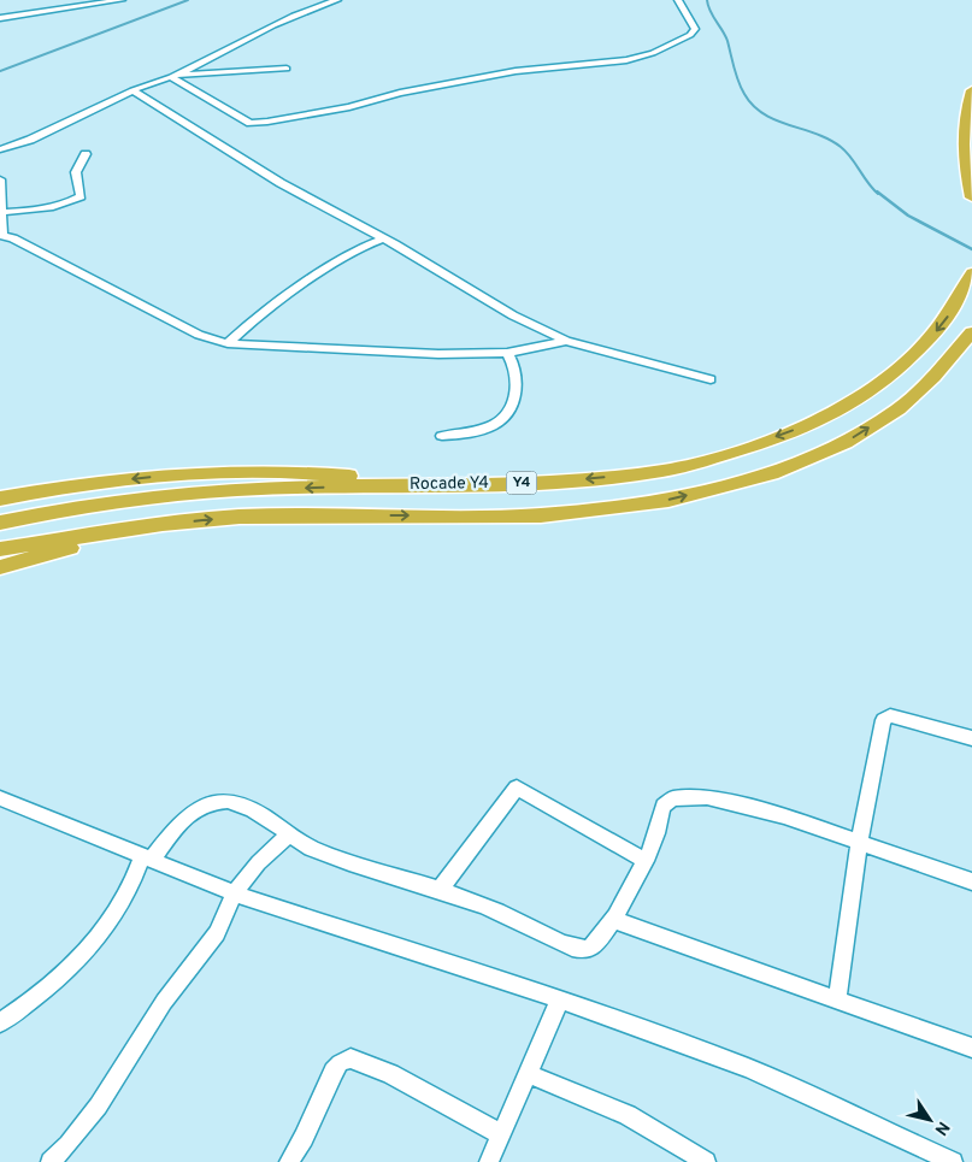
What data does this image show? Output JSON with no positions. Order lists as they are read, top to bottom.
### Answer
{
  "streets": {
    "highway": ["Y4", "Rocade Y4"]
  },
  "north": "bottom right"
}
